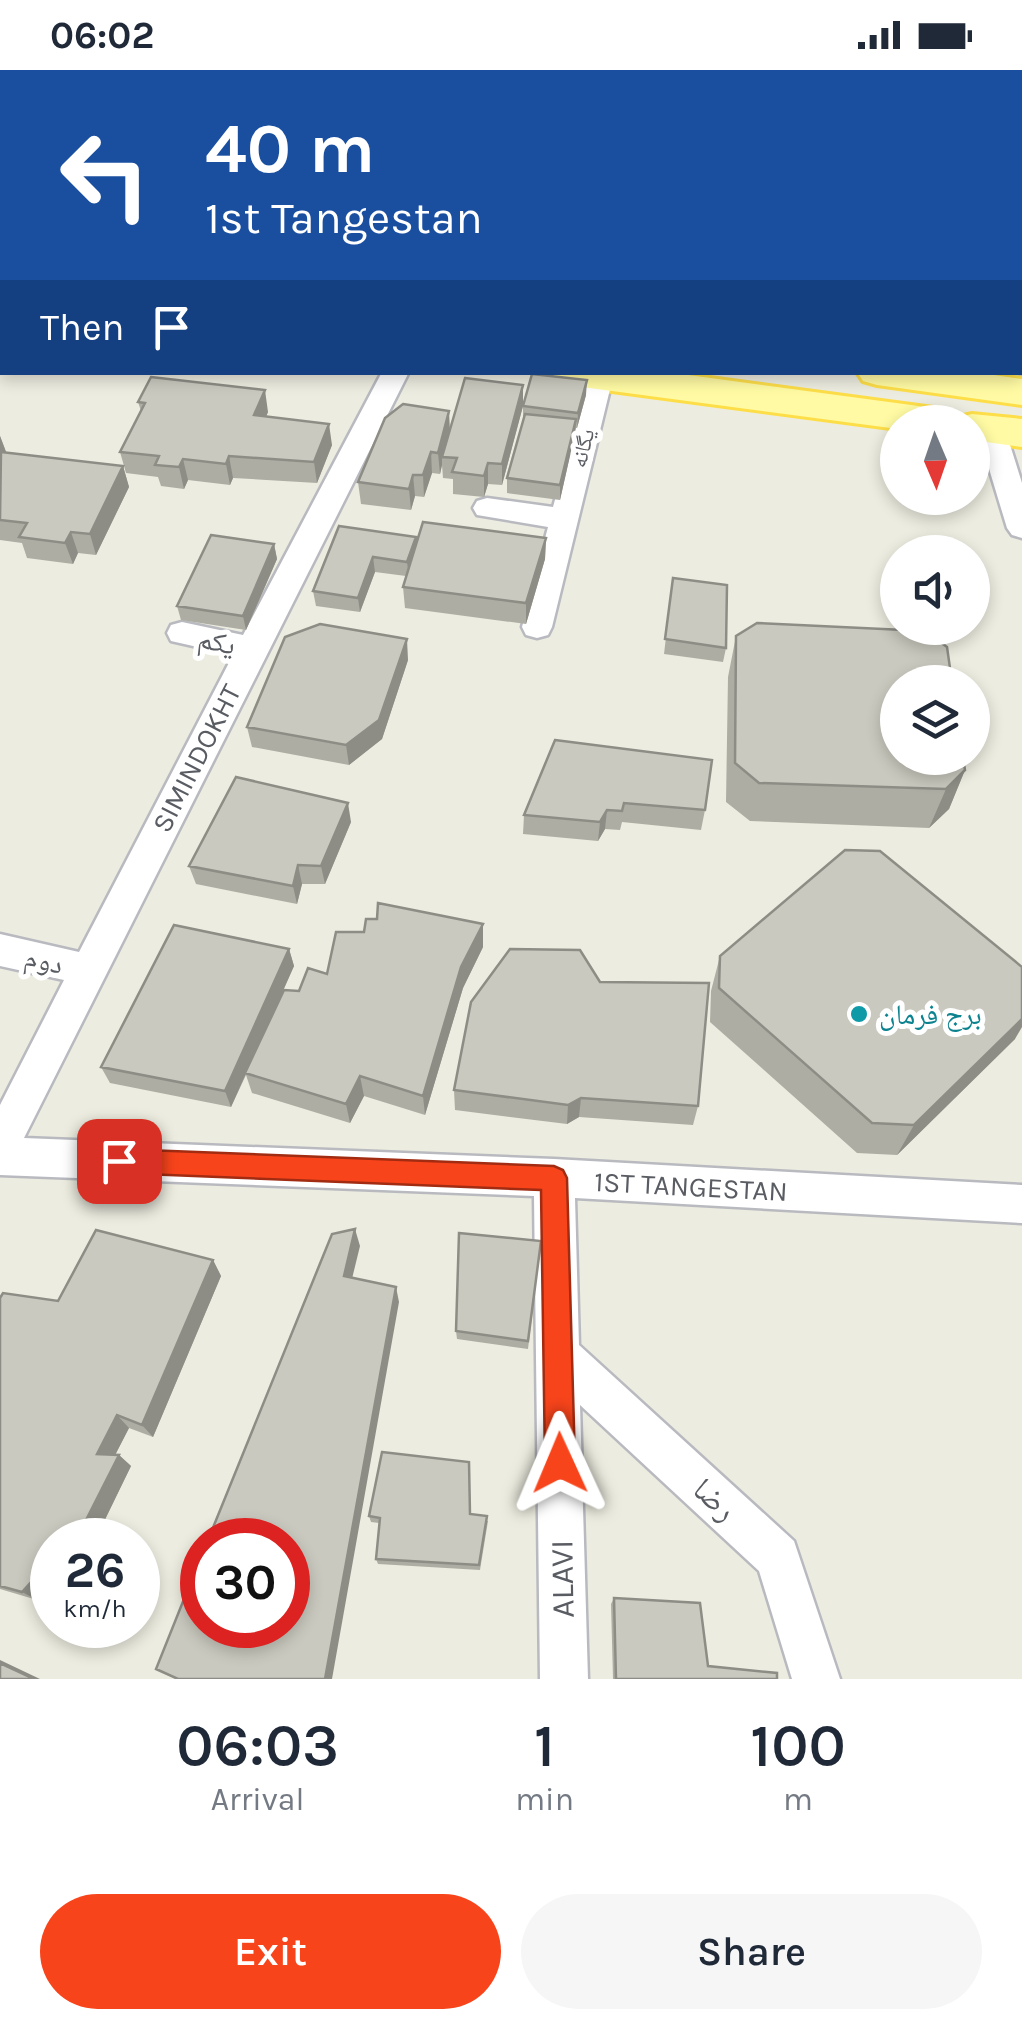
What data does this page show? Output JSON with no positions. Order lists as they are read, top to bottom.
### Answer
{
  "streets": {
    "street": [
      "یگانه",
      "یکم",
      "SIMINDOKHT",
      "دوم",
      "1ST TANGESTAN",
      "رضا",
      "ALAVI"
    ]
  },
  "crossings": [
    ["یکم", "SIMINDOKHT"],
    ["SIMINDOKHT", "دوم"],
    ["1ST TANGESTAN", "ALAVI"],
    ["رضا", "ALAVI"]
  ],
  "places": ["برج فرمان"],
  "north": "bottom",
  "page": {
    "status": "06:02",
    "turn": ["40 m", "1st Tangestan"],
    "then": "Then",
    "speed": "26 km/h",
    "limit": "30",
    "eta": [
      "06:03",
      "Arrival",
      "1",
      "min",
      "100",
      "m"
    ],
    "buttons": ["Exit", "Share"]
  }
}
